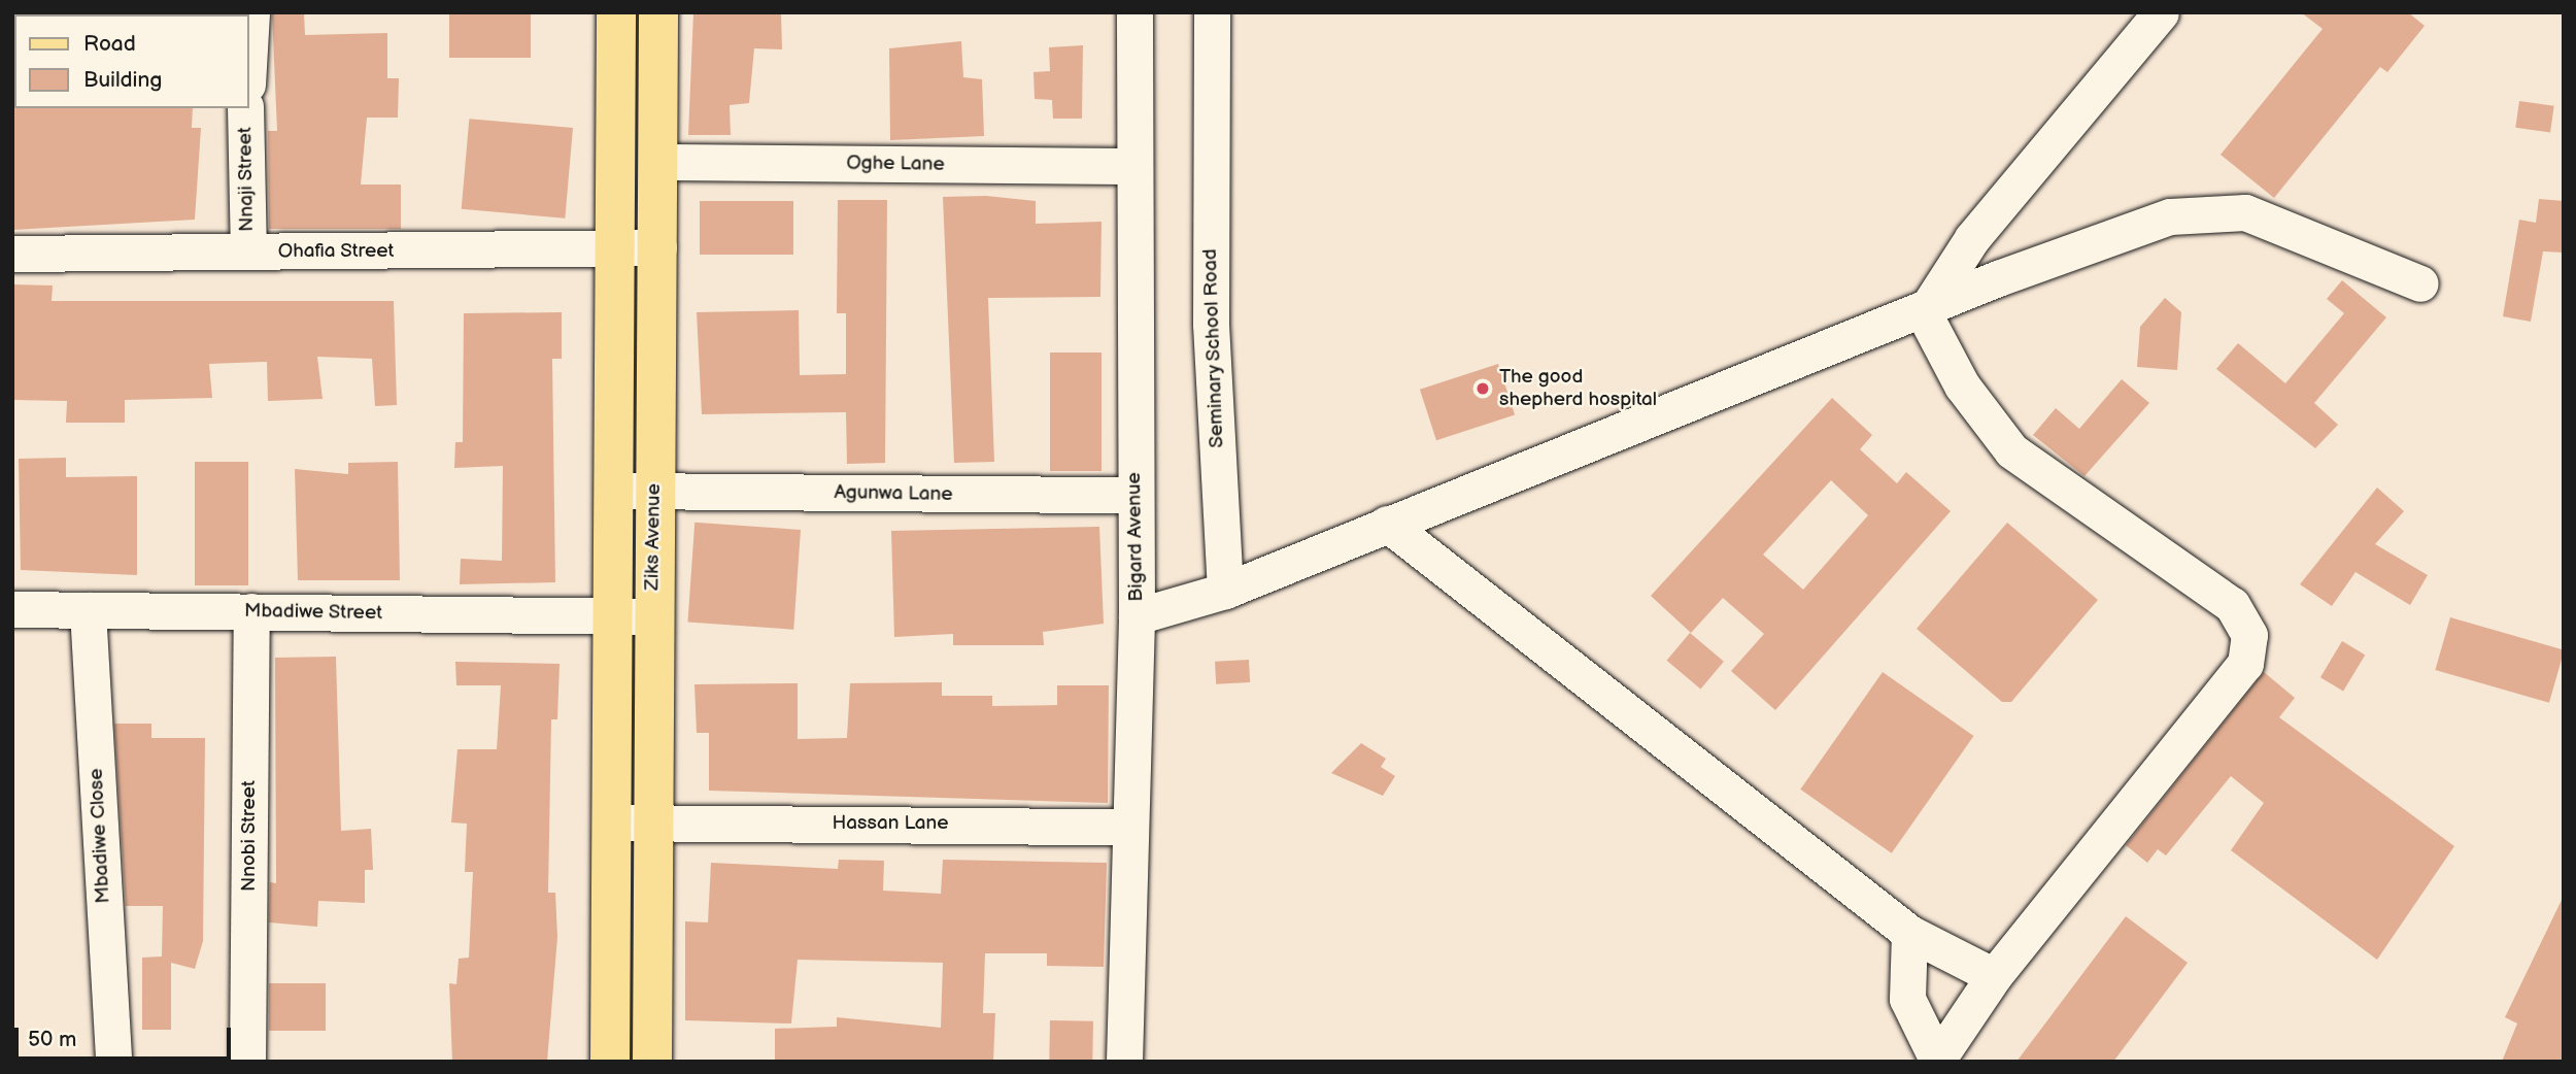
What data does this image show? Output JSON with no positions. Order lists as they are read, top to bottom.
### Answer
{
  "streets": {
    "main road": ["Ziks Avenue"],
    "street": [
      "Oghe Lane",
      "Nnaji Street",
      "Ohafia Street",
      "Seminary School Road",
      "Agunwa Lane",
      "Bigard Avenue",
      "Mbadiwe Street",
      "Hassan Lane",
      "Mbadiwe Close",
      "Nnobi Street"
    ]
  },
  "crossings": [
    ["Oghe Lane", "Ziks Avenue"],
    ["Oghe Lane", "Bigard Avenue"],
    ["Nnaji Street", "Ohafia Street"],
    ["Ohafia Street", "Ziks Avenue"],
    ["Agunwa Lane", "Ziks Avenue"],
    ["Agunwa Lane", "Bigard Avenue"],
    ["Ziks Avenue", "Mbadiwe Street"],
    ["Ziks Avenue", "Hassan Lane"],
    ["Bigard Avenue", "Hassan Lane"],
    ["Mbadiwe Street", "Mbadiwe Close"],
    ["Mbadiwe Street", "Nnobi Street"]
  ],
  "places": ["The good shepherd hospital"],
  "legend": ["Road", "Building"],
  "scale_bar": "50 m"
}
